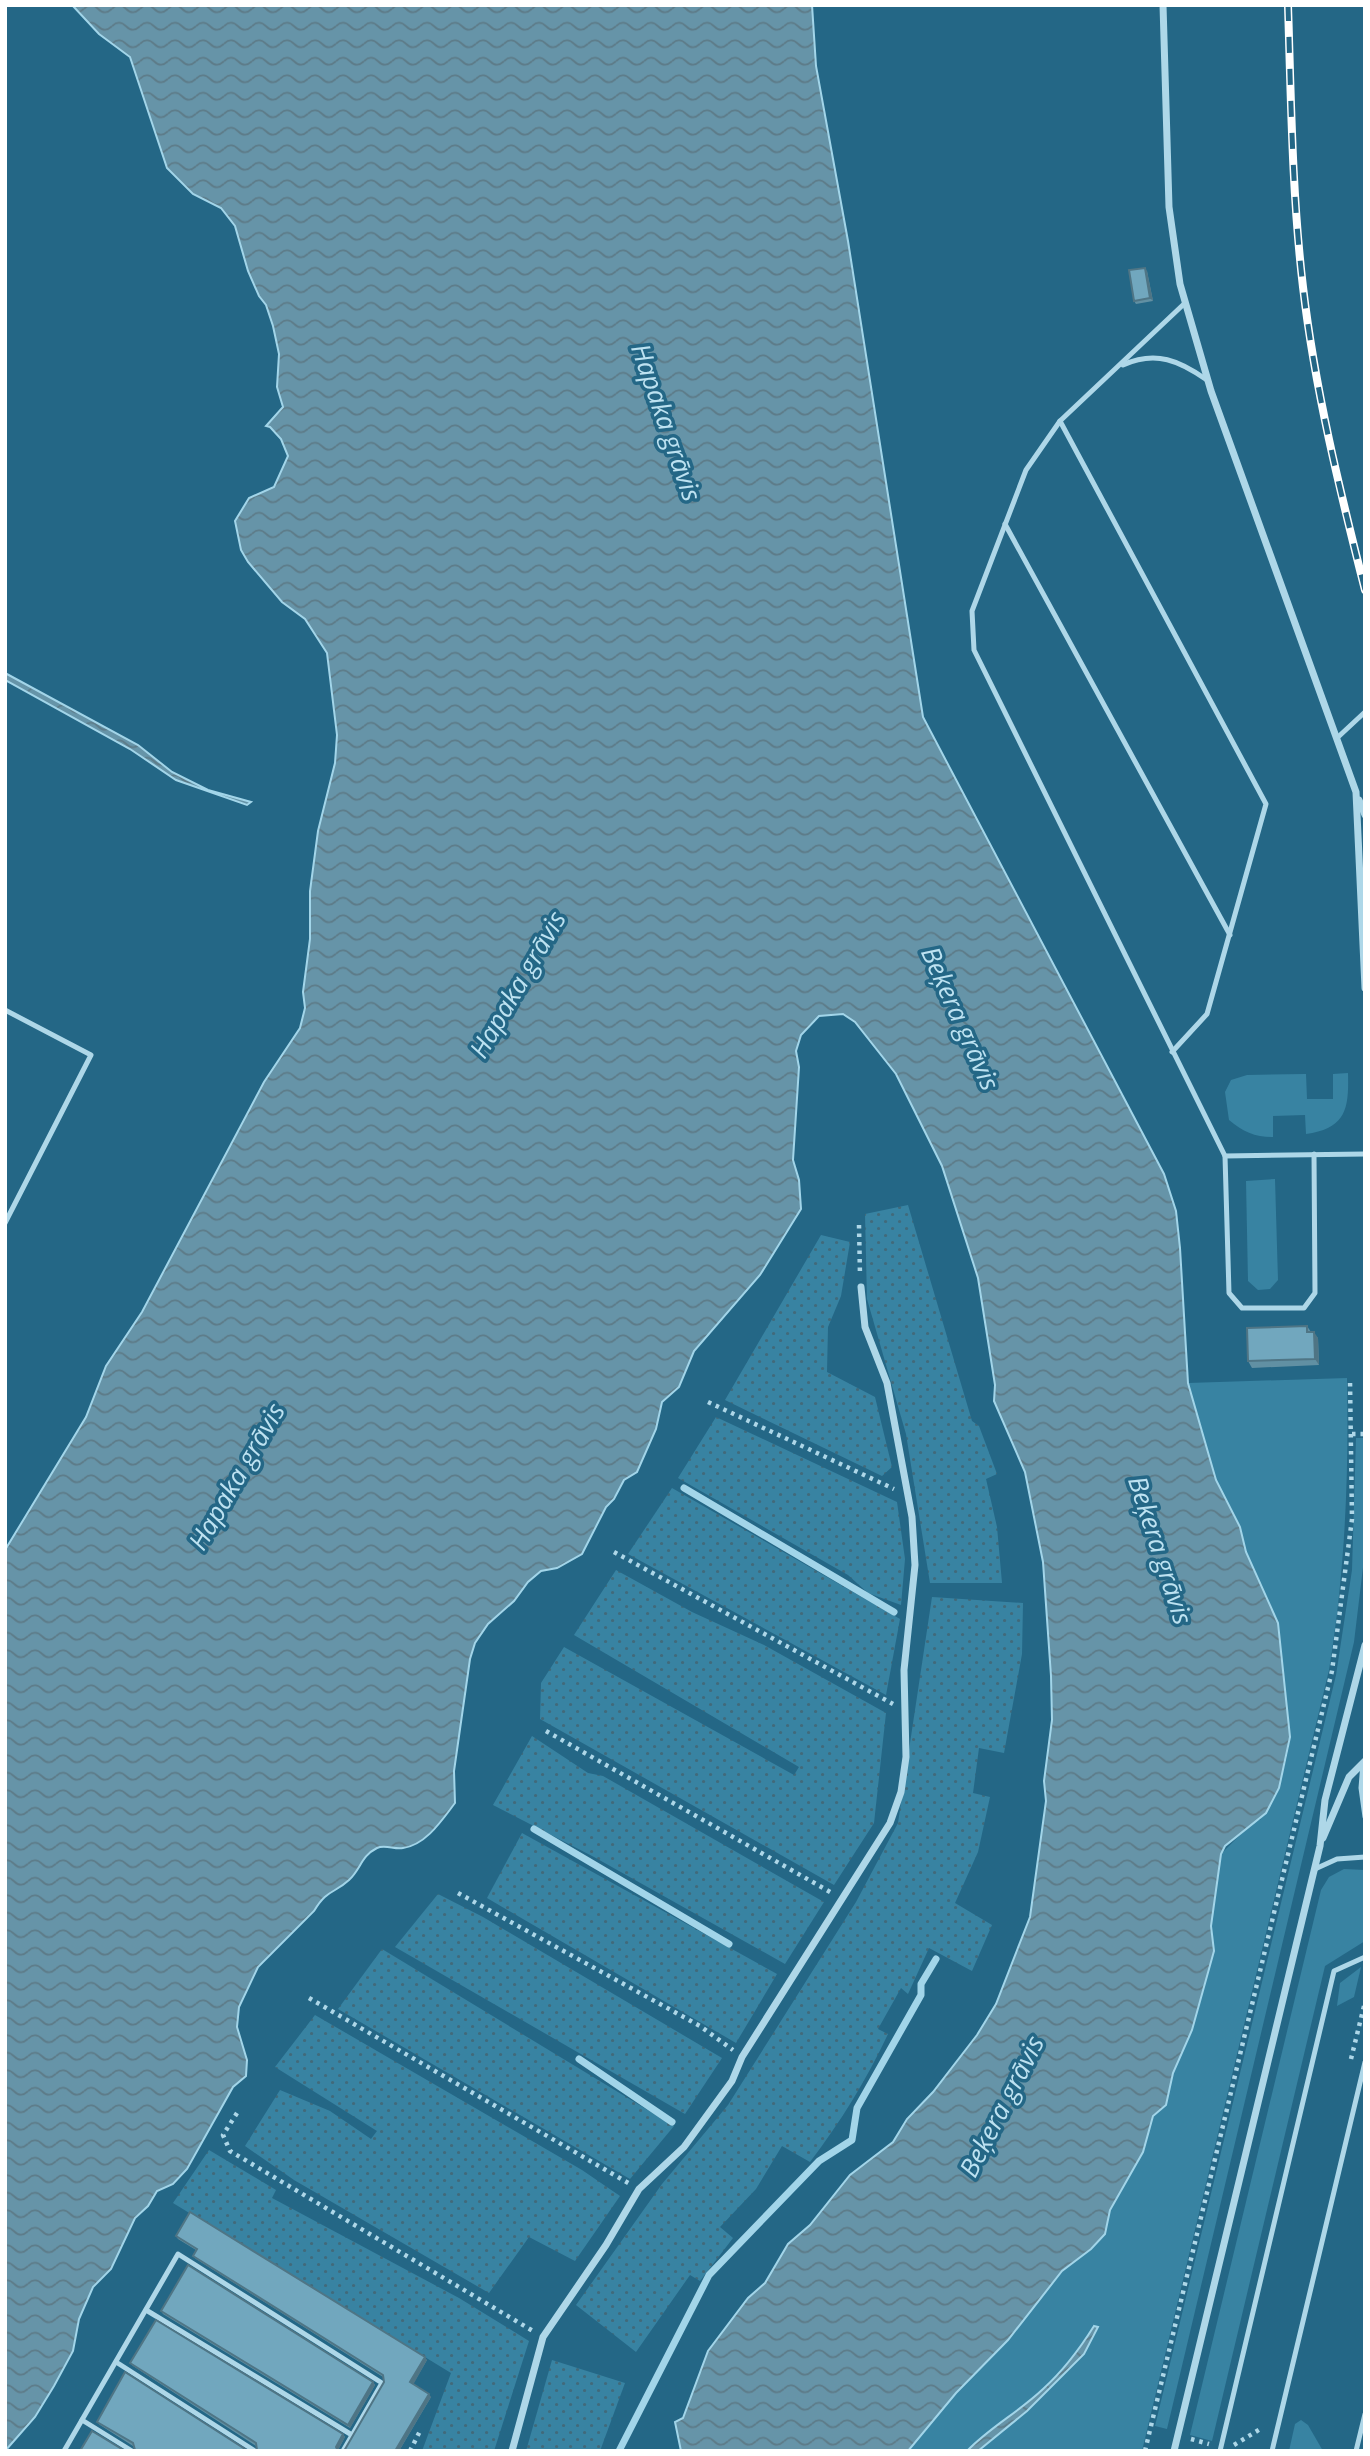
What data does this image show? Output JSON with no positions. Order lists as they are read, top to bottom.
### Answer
{
  "water": ["Hapaka grāvis", "Beķera grāvis"]
}
